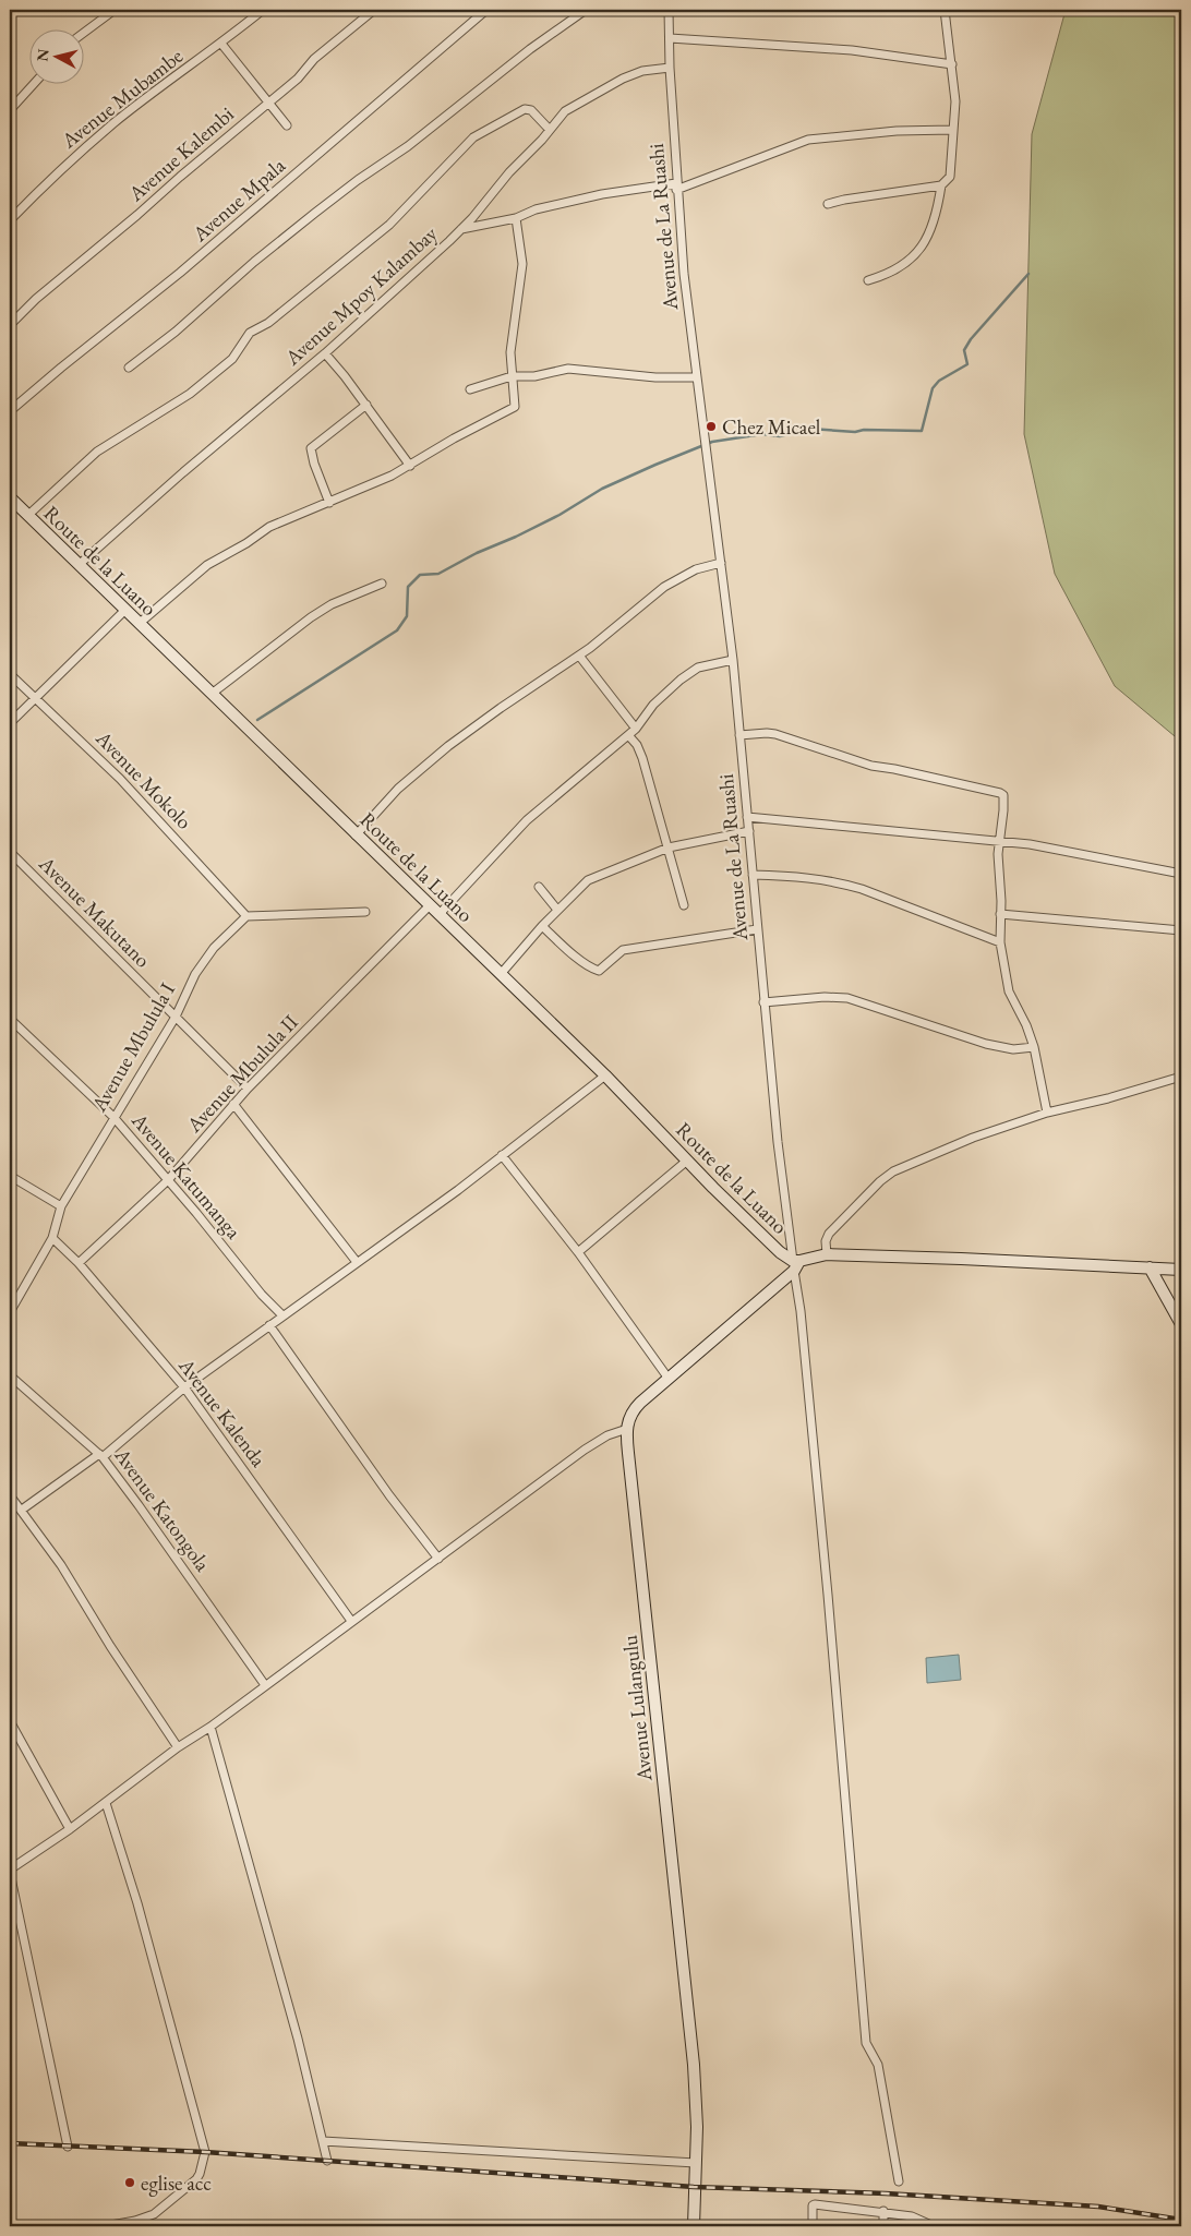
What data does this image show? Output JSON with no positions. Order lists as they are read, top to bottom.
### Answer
{
  "streets": {
    "street": [
      "Avenue Mubambe",
      "Avenue Kalembi",
      "Avenue Mpala",
      "Avenue de La Ruashi",
      "Avenue Mpoy Kalambay",
      "Route de la Luano",
      "Avenue Mokolo",
      "Avenue Makutano",
      "Avenue Mbulula I",
      "Avenue Mbulula II",
      "Avenue Katumanga",
      "Avenue Kalenda",
      "Avenue Katongola",
      "Avenue Lulangulu"
    ]
  },
  "crossings": [
    ["Avenue de La Ruashi", "Avenue Mpoy Kalambay"],
    ["Avenue de La Ruashi", "Route de la Luano"],
    ["Avenue Mpoy Kalambay", "Route de la Luano"],
    ["Route de la Luano", "Avenue Mbulula II"],
    ["Avenue Mokolo", "Avenue Mbulula I"],
    ["Avenue Makutano", "Avenue Mbulula I"],
    ["Avenue Makutano", "Avenue Mbulula II"],
    ["Avenue Mbulula I", "Avenue Katumanga"],
    ["Avenue Mbulula I", "Avenue Kalenda"],
    ["Avenue Mbulula II", "Avenue Katumanga"],
    ["Avenue Mbulula II", "Avenue Kalenda"]
  ],
  "places": ["Chez Micael", "eglise acc"],
  "north": "left"
}
